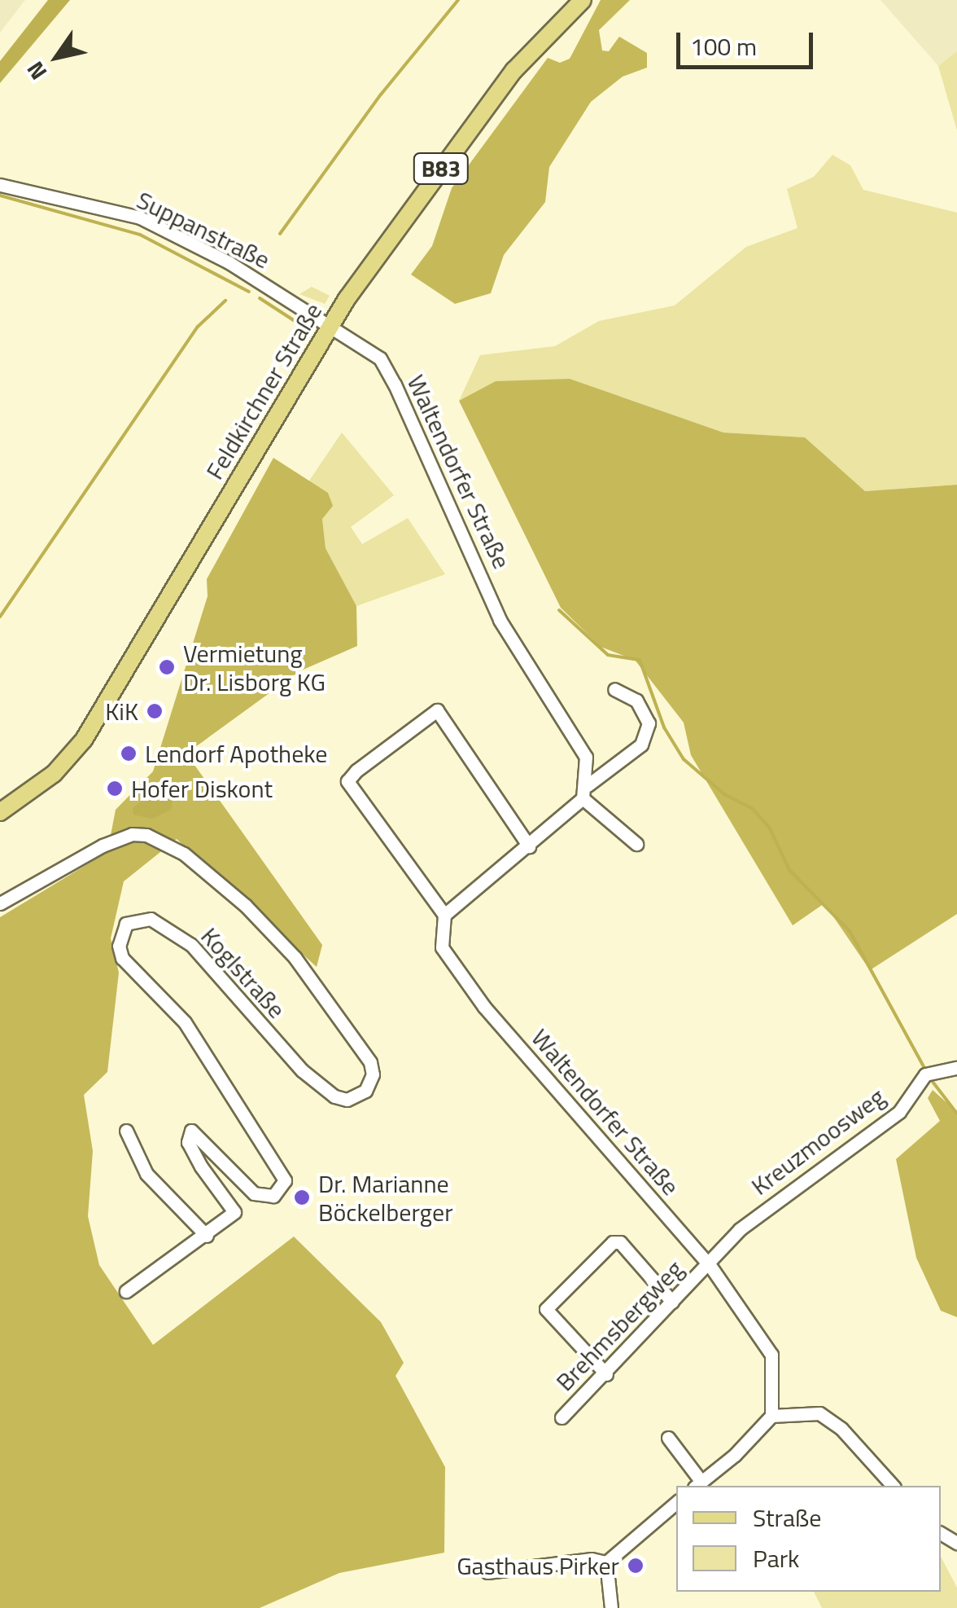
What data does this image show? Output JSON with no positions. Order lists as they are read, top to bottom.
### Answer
{
  "streets": {
    "main road": ["B83", "Feldkirchner Straße"],
    "street": [
      "Suppanstraße",
      "Waltendorfer Straße",
      "Koglstraße",
      "Kreuzmoosweg",
      "Brehmsbergweg"
    ]
  },
  "crossings": [
    ["Suppanstraße", "Feldkirchner Straße"],
    ["Suppanstraße", "Waltendorfer Straße"],
    ["Feldkirchner Straße", "Waltendorfer Straße"],
    ["Waltendorfer Straße", "Kreuzmoosweg"],
    ["Waltendorfer Straße", "Brehmsbergweg"],
    ["Kreuzmoosweg", "Brehmsbergweg"]
  ],
  "places": [
    "Vermietung Dr. Lisborg KG",
    "KiK",
    "Lendorf Apotheke",
    "Hofer Diskont",
    "Dr. Marianne Böckelberger",
    "Gasthaus Pirker"
  ],
  "legend": ["Straße", "Park"],
  "scale_bar": "100 m",
  "north": "bottom left"
}
